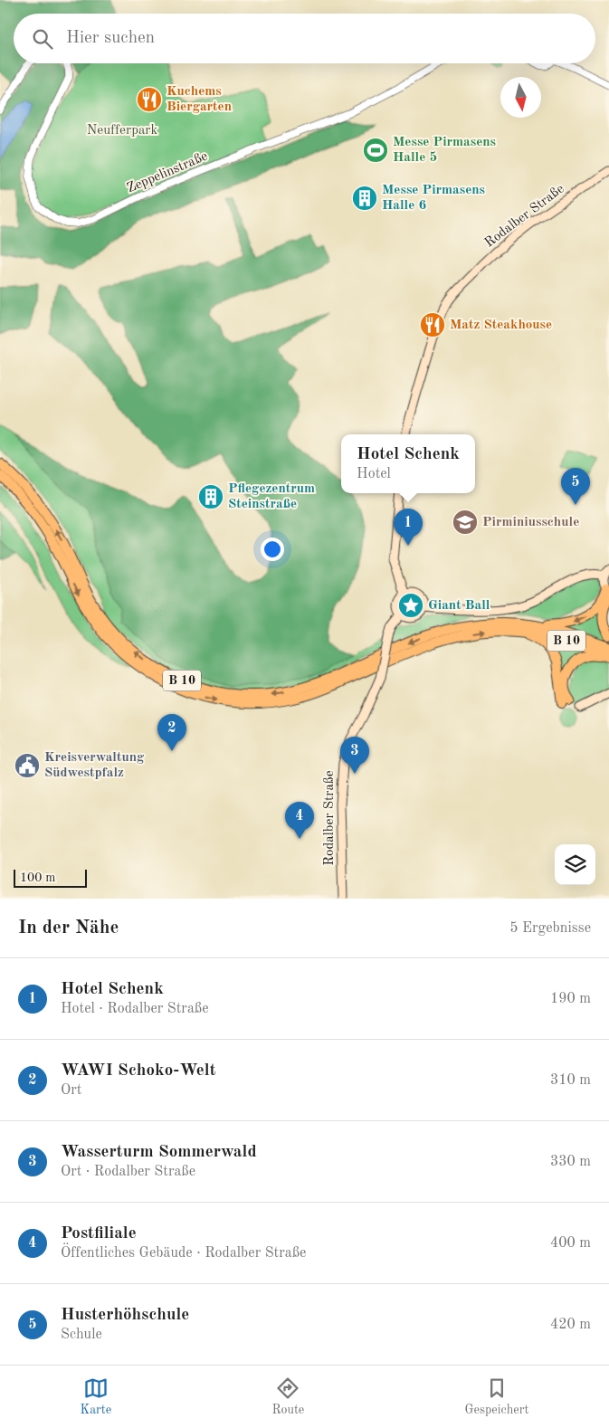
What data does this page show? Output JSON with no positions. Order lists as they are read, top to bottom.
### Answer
{
  "streets": {
    "highway": ["B 10"],
    "main road": ["Rodalber Straße"],
    "street": ["Zeppelinstraße"]
  },
  "parks": ["Neufferpark"],
  "places": {
    "restaurant": ["Kuchems Biergarten", "Matz Steakhouse"],
    "sports": ["Messe Pirmasens Halle 5"],
    "building": ["Messe Pirmasens Halle 6", "Pflegezentrum Steinstraße"],
    "school or university": ["Pirminiusschule"],
    "place": ["Giant Ball"],
    "public building": ["Kreisverwaltung Südwestpfalz"]
  },
  "scale_bar": "100 m",
  "north": "bottom",
  "page": {
    "search": "Hier suchen",
    "popup": ["Hotel Schenk", "Hotel"],
    "pins": [
      "5",
      "1",
      "2",
      "3",
      "4"
    ],
    "scale": "100 m",
    "heading": ["In der Nähe", "5 Ergebnisse"],
    "list": [
      {
        "mark": "1",
        "name": "Hotel Schenk",
        "note": "Hotel · Rodalber Straße",
        "value": "190 m"
      },
      {
        "mark": "2",
        "name": "WAWI Schoko-Welt",
        "note": "Ort",
        "value": "310 m"
      },
      {
        "mark": "3",
        "name": "Wasserturm Sommerwald",
        "note": "Ort · Rodalber Straße",
        "value": "330 m"
      },
      {
        "mark": "4",
        "name": "Postfiliale",
        "note": "Öffentliches Gebäude · Rodalber Straße",
        "value": "400 m"
      },
      {
        "mark": "5",
        "name": "Husterhöhschule",
        "note": "Schule",
        "value": "420 m"
      }
    ],
    "nav": ["Karte", "Route", "Gespeichert"]
  }
}
